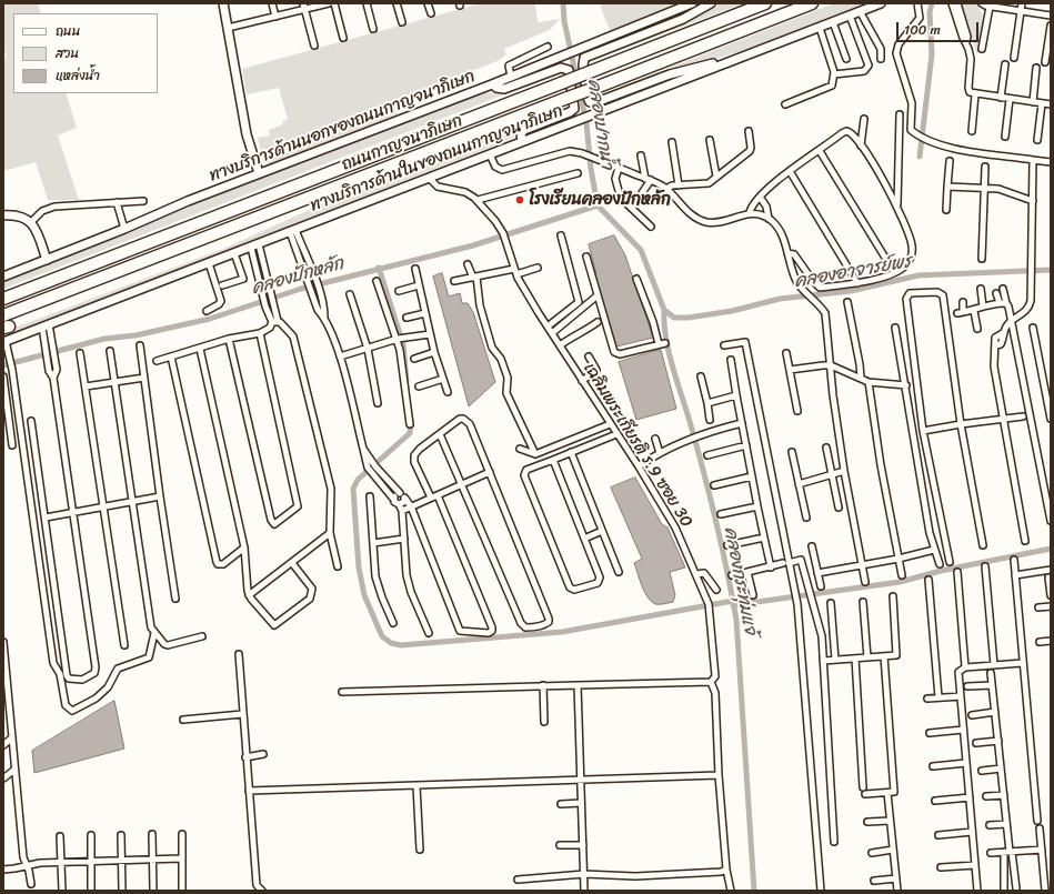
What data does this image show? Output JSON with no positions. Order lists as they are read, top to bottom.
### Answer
{
  "streets": {
    "highway": ["ถนนกาญจนาภิเษก"],
    "main road": ["ทางบริการด้านนอกของถนนกาญจนาภิเษก", "ทางบริการด้านในของถนนกาญจนาภิเษก"],
    "street": ["เฉลิมพระเกียรติ ร.9 ซอย 30"]
  },
  "crossings": [
    ["ทางบริการด้านในของถนนกาญจนาภิเษก", "เฉลิมพระเกียรติ ร.9 ซอย 30"]
  ],
  "water": [
    "คลองปากน้ำ",
    "คลองอาจารย์พร",
    "คลองปักหลัก",
    "คลองกระทุ่มแจ้"
  ],
  "places": ["โรงเรียนคลองปักหลัก"],
  "legend": ["ถนน", "สวน", "แหล่งน้ำ"],
  "scale_bar": "100 m"
}
